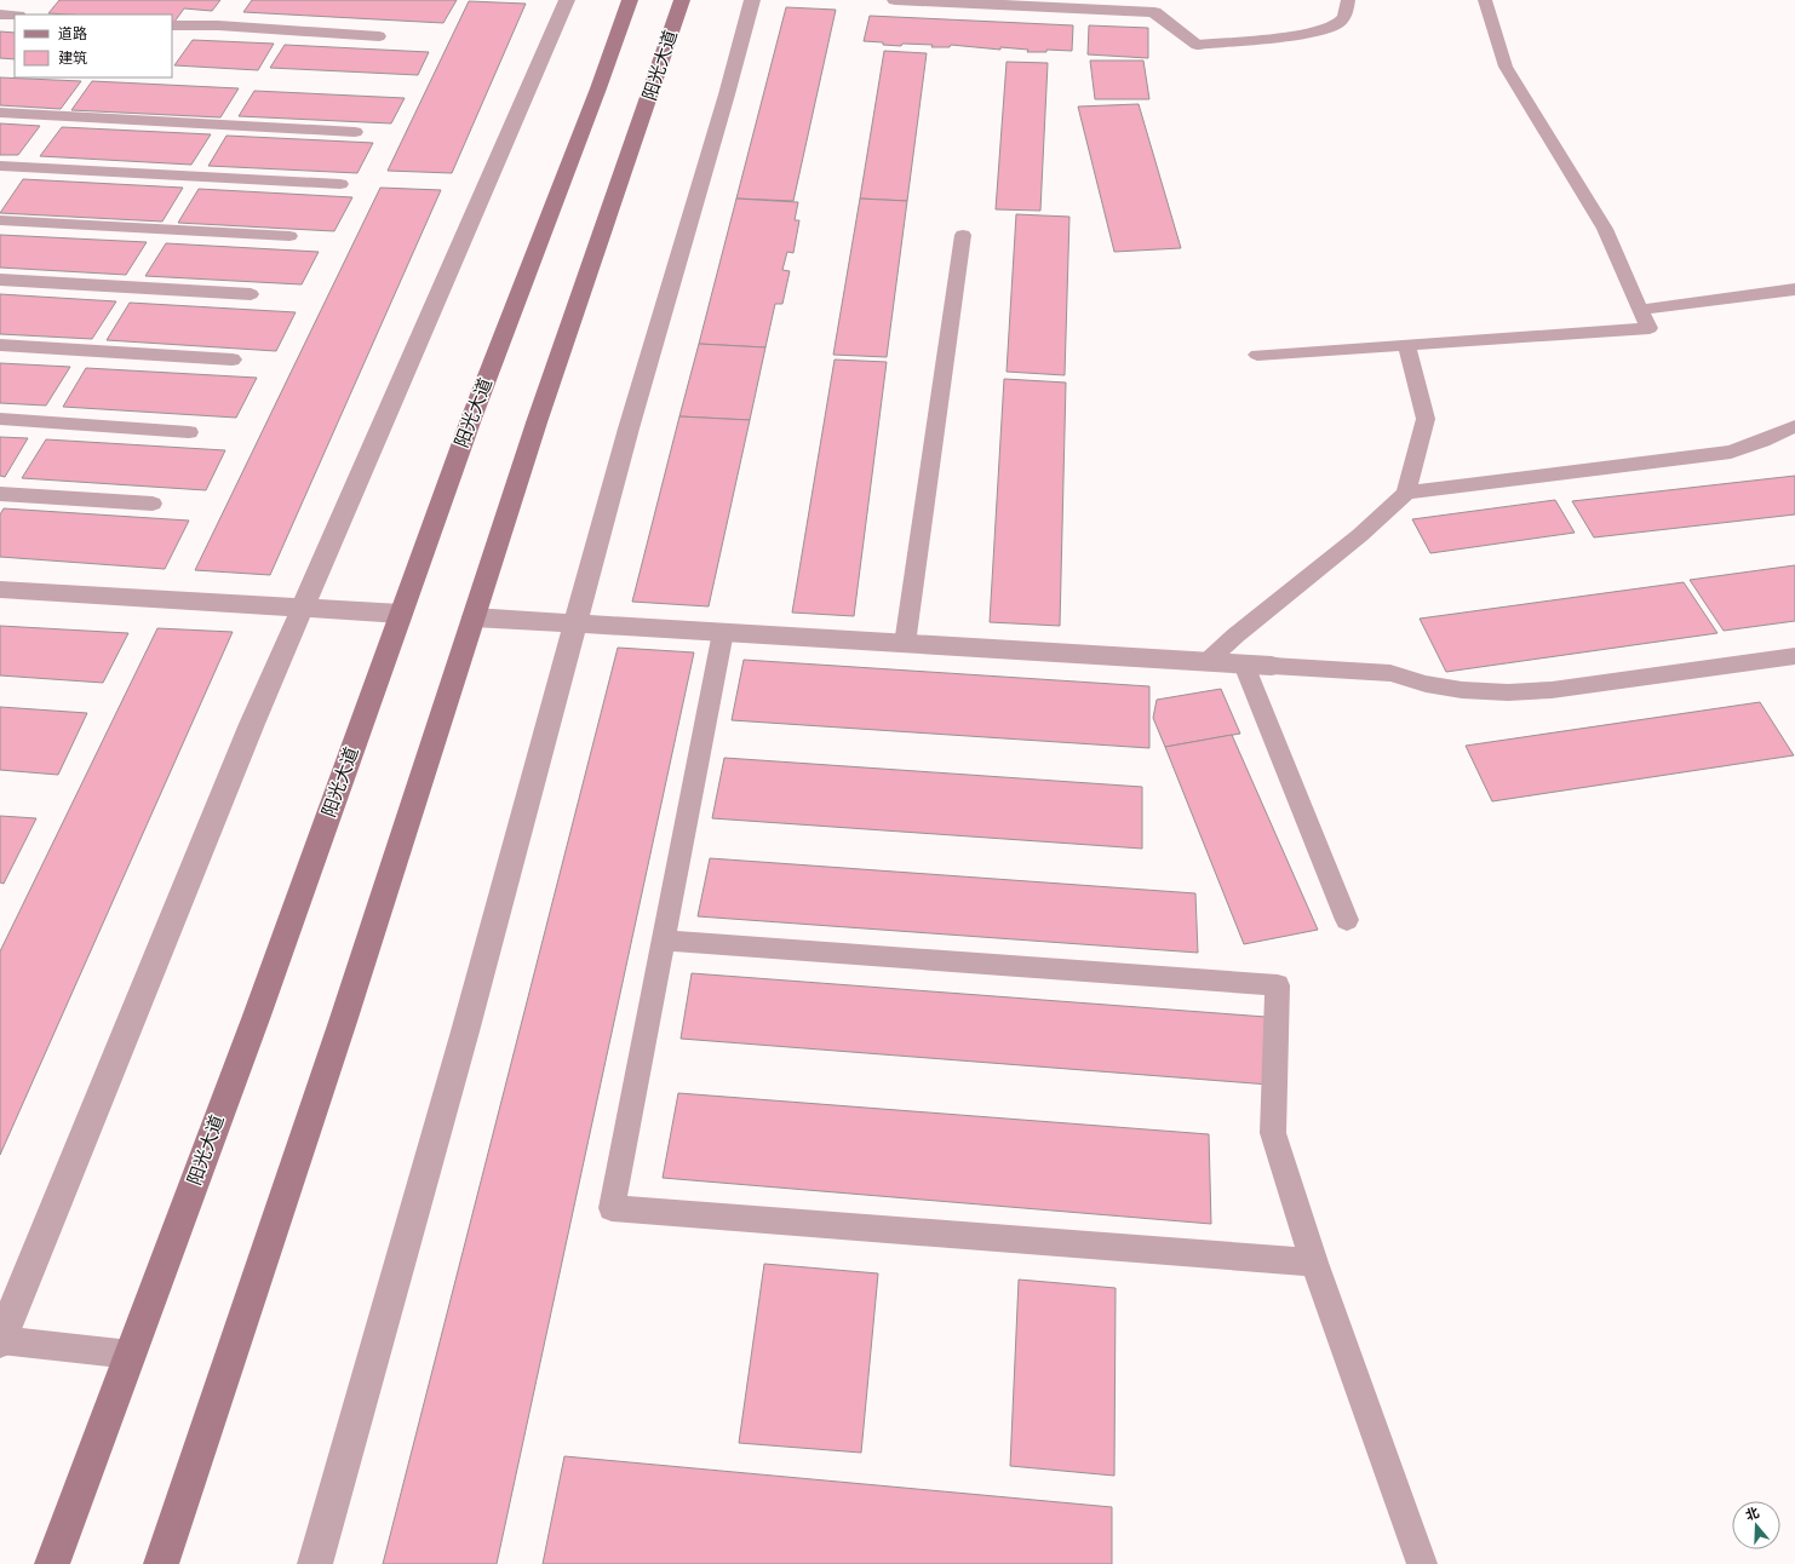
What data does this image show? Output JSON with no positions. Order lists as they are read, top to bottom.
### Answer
{
  "streets": {
    "main road": ["阳光大道"]
  },
  "legend": ["道路", "建筑"],
  "north": "top"
}
